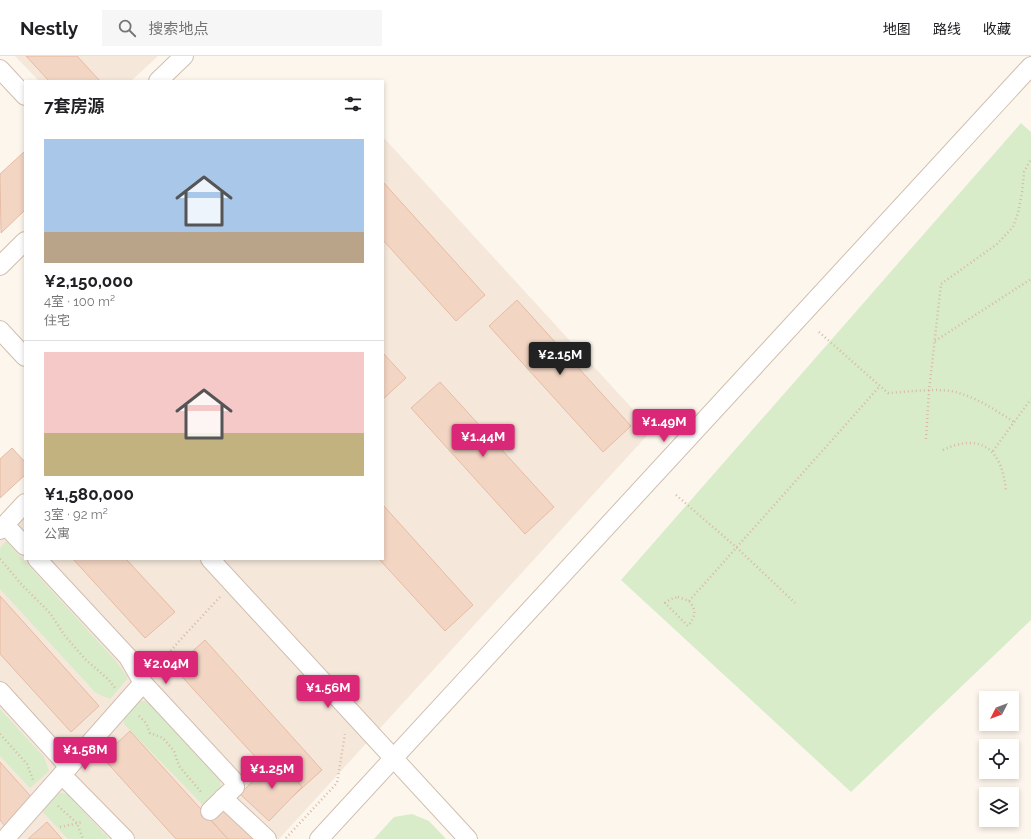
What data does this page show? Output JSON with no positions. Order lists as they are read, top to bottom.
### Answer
{
  "north": "bottom left",
  "page": {
    "header": "Nestly",
    "search": "搜索地点",
    "nav": ["地图", "路线", "收藏"],
    "heading": "7套房源",
    "list": [
      {
        "name": "¥2,150,000",
        "note": "4室 · 100 m² · 住宅"
      },
      {
        "name": "¥1,580,000",
        "note": "3室 · 92 m² · 公寓"
      }
    ],
    "price": [
      "¥2.15M",
      "¥1.49M",
      "¥1.44M",
      "¥2.04M",
      "¥1.56M",
      "¥1.58M",
      "¥1.25M"
    ]
  }
}
